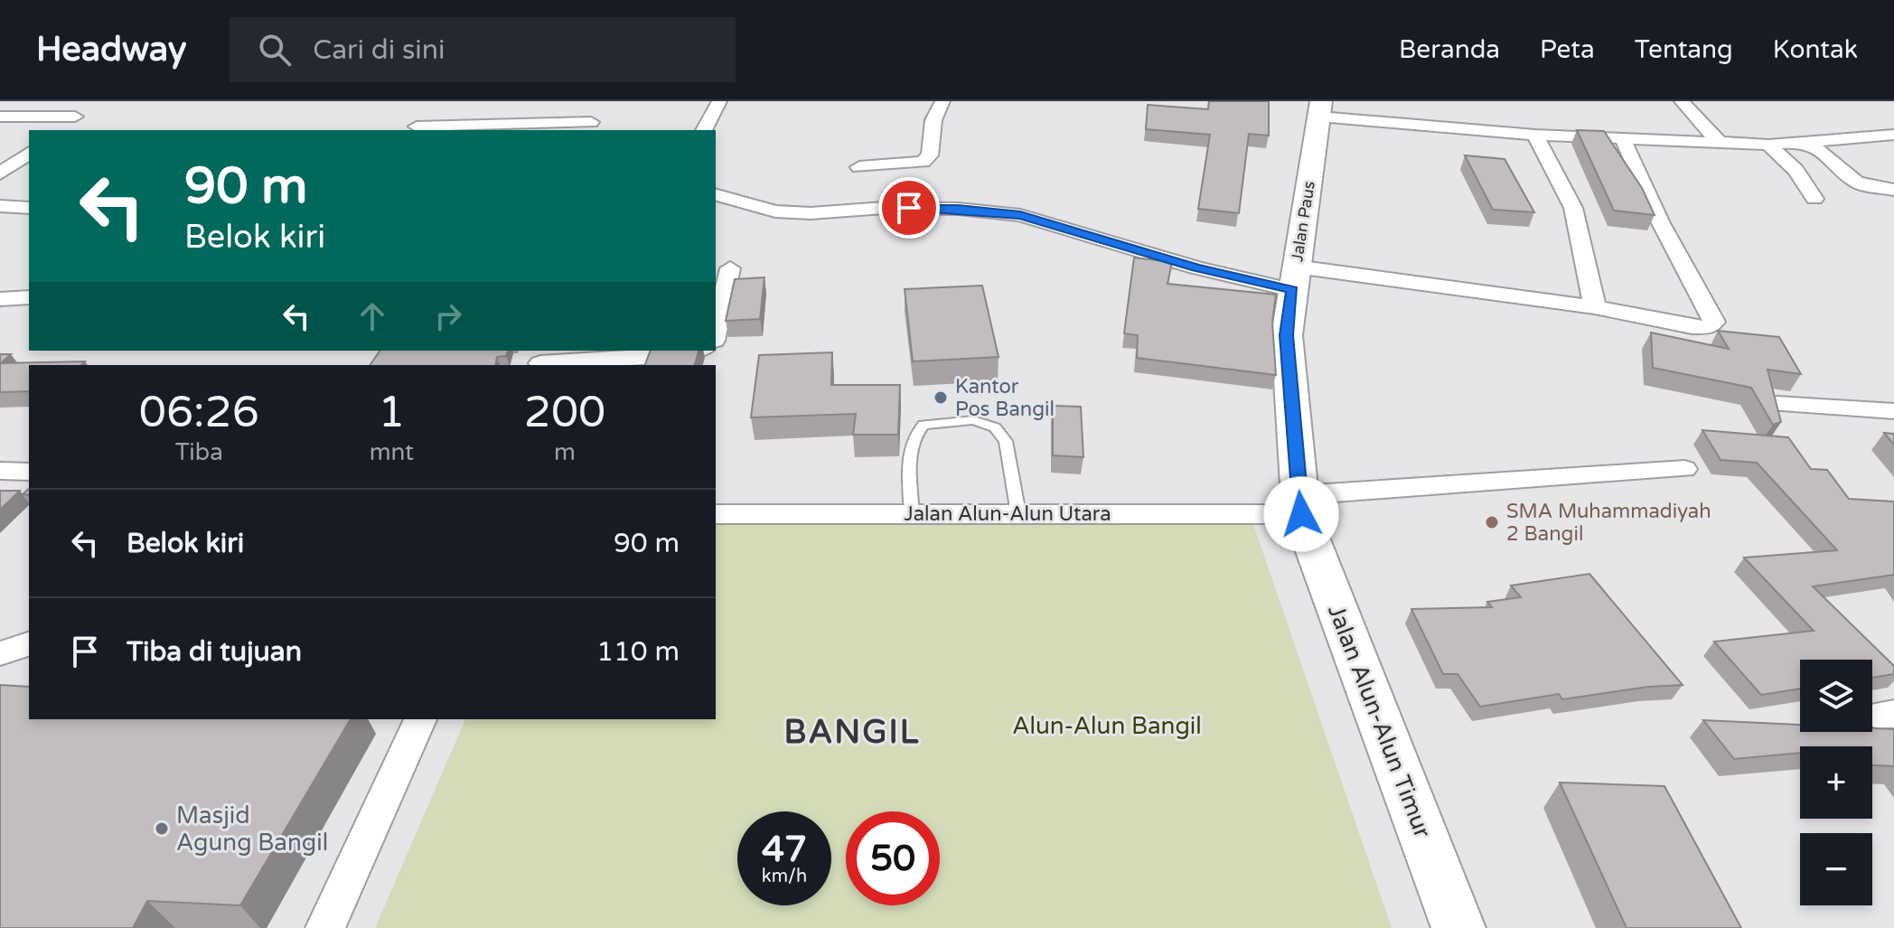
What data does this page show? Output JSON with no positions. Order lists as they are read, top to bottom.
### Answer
{
  "streets": {
    "main road": ["Jalan Paus", "Jalan Alun-Alun Timur"],
    "street": ["Jalan Alun-Alun Utara"]
  },
  "crossings": [
    ["Jalan Paus", "Jalan Alun-Alun Utara"],
    ["Jalan Paus", "Jalan Alun-Alun Timur"],
    ["Jalan Alun-Alun Utara", "Jalan Alun-Alun Timur"]
  ],
  "districts": ["BANGIL"],
  "parks": ["Alun-Alun Bangil"],
  "places": ["Kantor Pos Bangil", "SMA Muhammadiyah 2 Bangil", "Masjid Agung Bangil"],
  "page": {
    "header": "Headway",
    "search": "Cari di sini",
    "nav": [
      "Beranda",
      "Peta",
      "Tentang",
      "Kontak"
    ],
    "turn": ["90 m", "Belok kiri"],
    "eta": [
      "06:26",
      "Tiba",
      "1",
      "mnt",
      "200",
      "m"
    ],
    "list": [
      {
        "name": "Belok kiri",
        "value": "90 m"
      },
      {
        "name": "Tiba di tujuan",
        "value": "110 m"
      }
    ],
    "map_buttons": ["+", "−"],
    "speed": "47 km/h",
    "limit": "50"
  }
}
